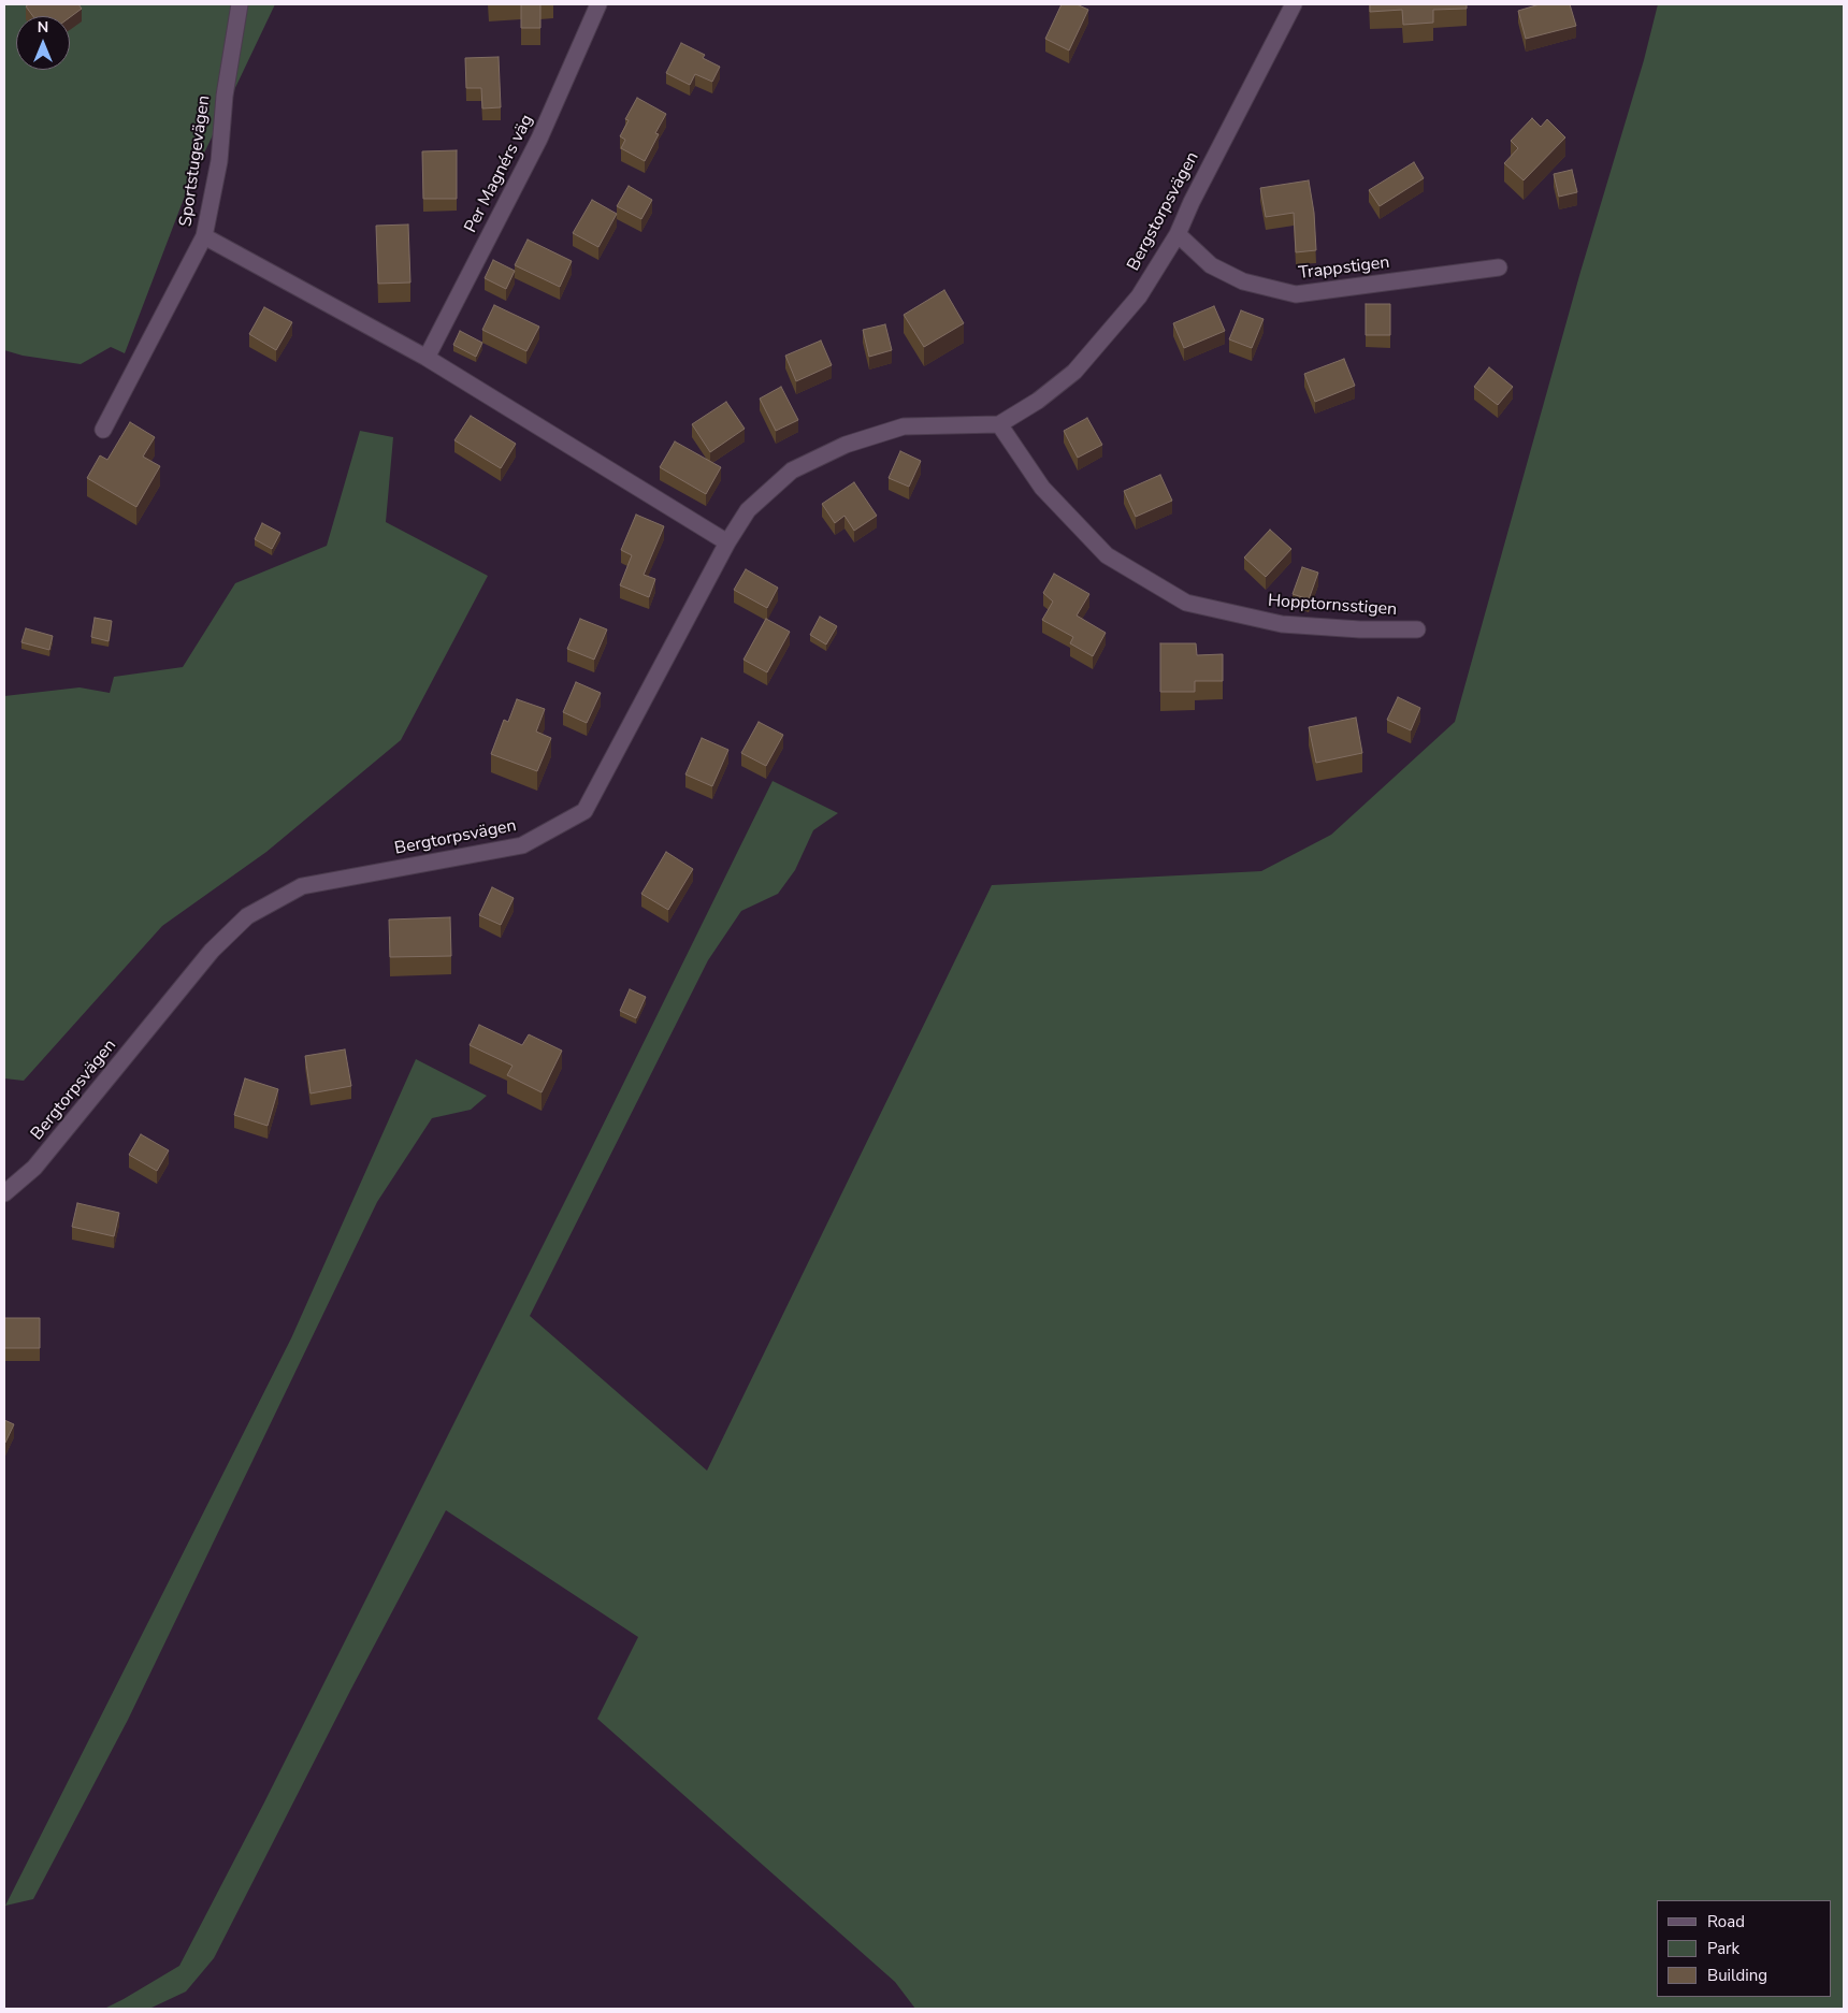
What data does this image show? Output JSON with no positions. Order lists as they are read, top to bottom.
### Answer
{
  "streets": {
    "street": [
      "Sportstugevägen",
      "Per Magnérs väg",
      "Bergstorpsvägen",
      "Trappstigen",
      "Hopptornsstigen",
      "Bergtorpsvägen"
    ]
  },
  "crossings": [
    ["Bergstorpsvägen", "Trappstigen"],
    ["Bergstorpsvägen", "Hopptornsstigen"],
    ["Bergstorpsvägen", "Bergtorpsvägen"],
    ["Hopptornsstigen", "Bergtorpsvägen"]
  ],
  "legend": ["Road", "Park", "Building"],
  "north": "top"
}
